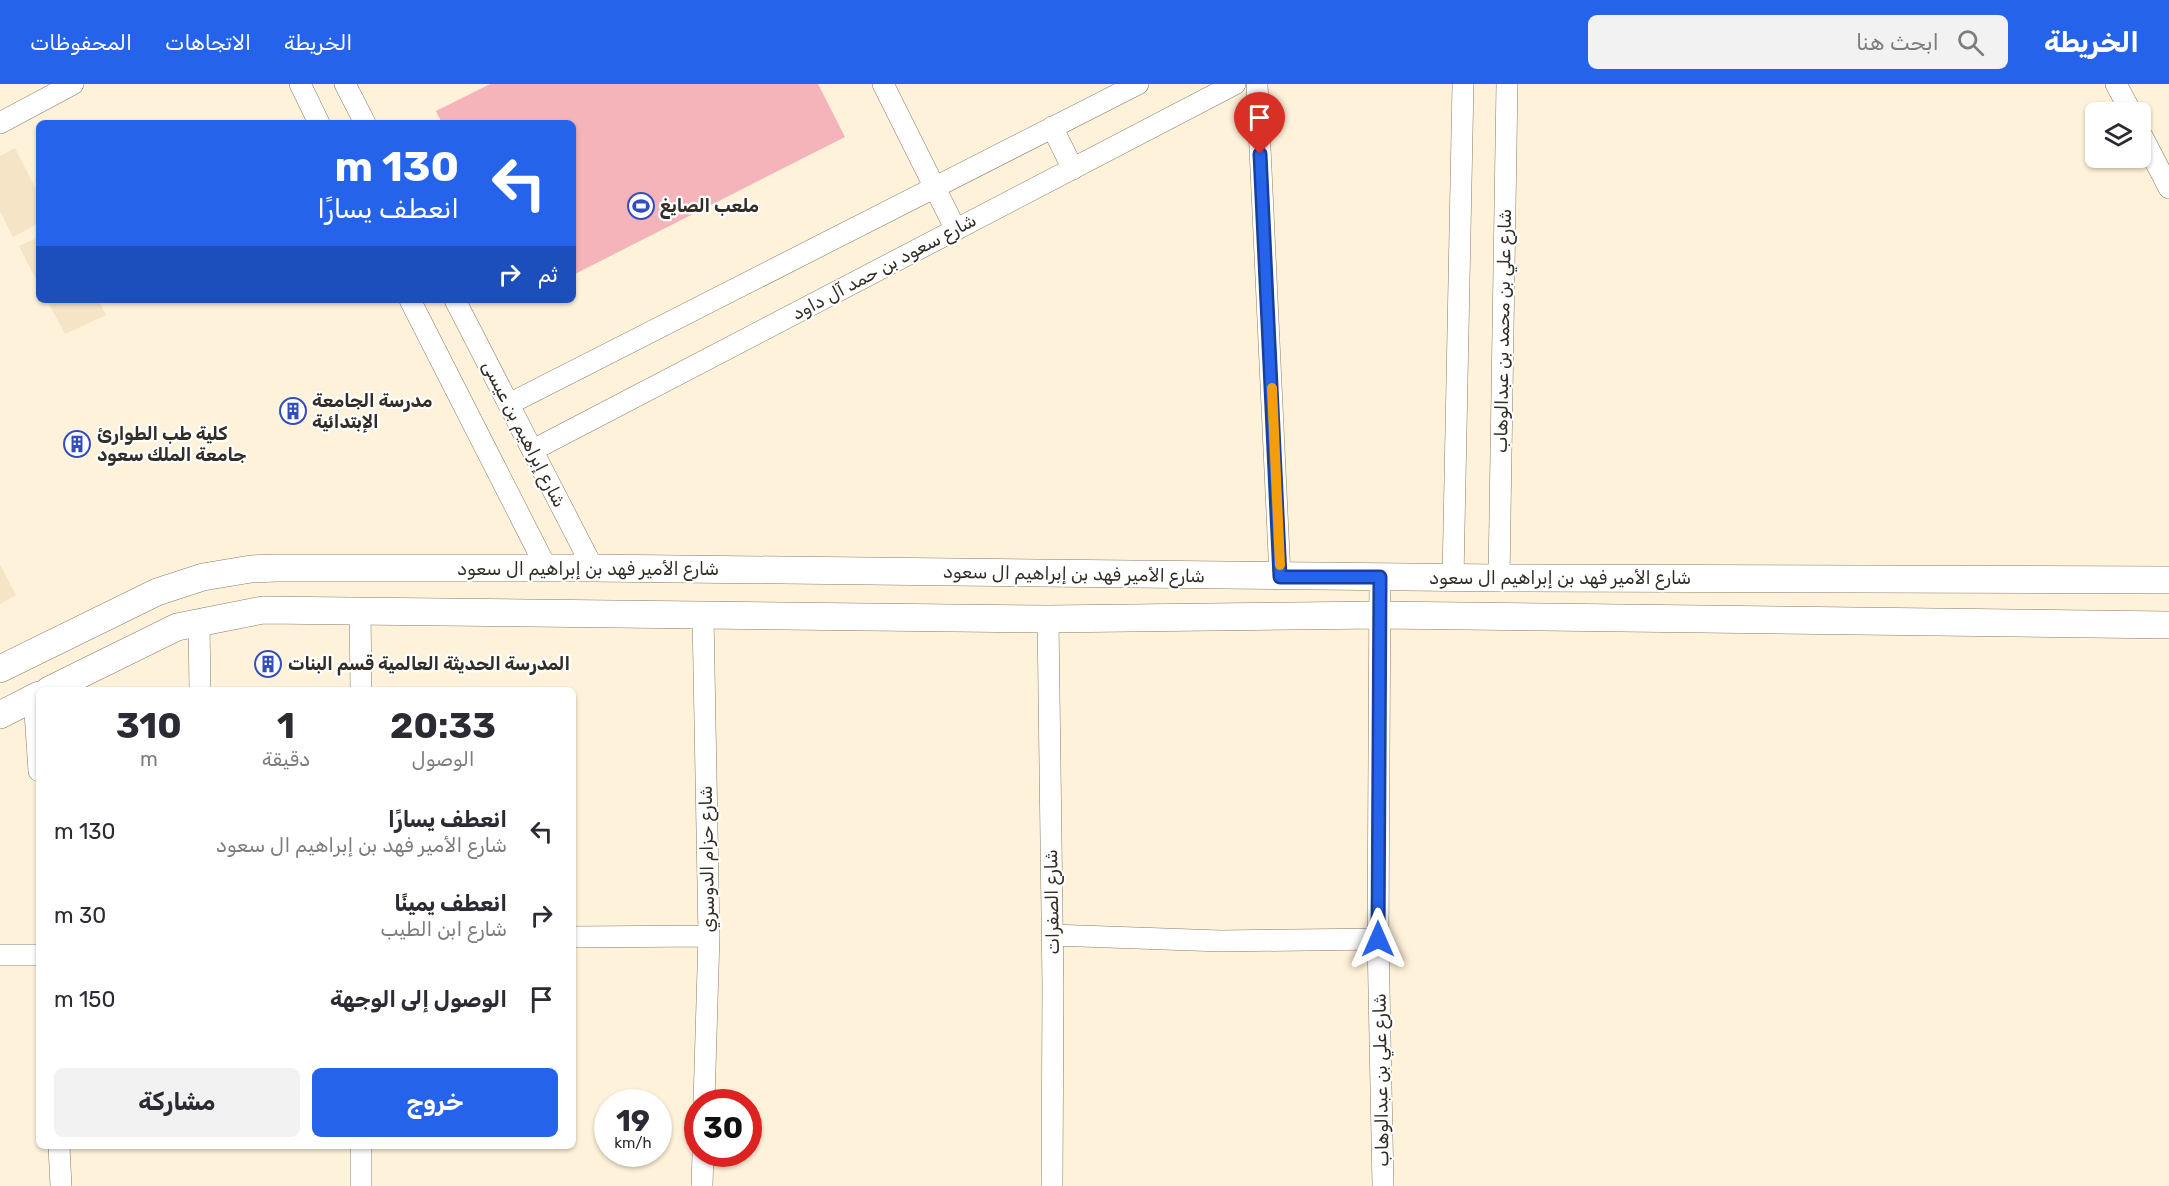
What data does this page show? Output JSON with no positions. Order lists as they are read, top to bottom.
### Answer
{
  "streets": {
    "main road": ["شارع الأمير فهد بن إبراهيم ال سعود"],
    "street": [
      "شارع سعود بن حمد آل داود",
      "شارع علي بن محمد بن عبدالوهاب",
      "شارع إبراهيم بن عيسى",
      "شارع حزام الدوسري",
      "شارع الصفرات",
      "شارع علي بن عبدالوهاب"
    ]
  },
  "crossings": [
    ["شارع سعود بن حمد آل داود", "شارع إبراهيم بن عيسى"],
    ["شارع علي بن محمد بن عبدالوهاب", "شارع الأمير فهد بن إبراهيم ال سعود"],
    ["شارع إبراهيم بن عيسى", "شارع الأمير فهد بن إبراهيم ال سعود"],
    ["شارع الأمير فهد بن إبراهيم ال سعود", "شارع حزام الدوسري"],
    ["شارع الأمير فهد بن إبراهيم ال سعود", "شارع الصفرات"],
    ["شارع الأمير فهد بن إبراهيم ال سعود", "شارع علي بن عبدالوهاب"]
  ],
  "places": {
    "sports": ["ملعب الصايغ"],
    "building": ["مدرسة الجامعة الإبتدائية", "كلية طب الطوارئ جامعة الملك سعود", "المدرسة الحديثة العالمية قسم البنات"]
  },
  "page": {
    "header": "الخريطة",
    "search": "ابحث هنا",
    "nav": ["الخريطة", "الاتجاهات", "المحفوظات"],
    "turn": ["130 m", "انعطف يسارًا"],
    "then": "ثم",
    "eta": [
      "20:33",
      "الوصول",
      "1",
      "دقيقة",
      "310",
      "m"
    ],
    "list": [
      {
        "name": "انعطف يسارًا",
        "note": "شارع الأمير فهد بن إبراهيم ال سعود",
        "value": "130 m"
      },
      {
        "name": "انعطف يمينًا",
        "note": "شارع ابن الطيب",
        "value": "30 m"
      },
      {
        "name": "الوصول إلى الوجهة",
        "value": "150 m"
      }
    ],
    "buttons": ["خروج", "مشاركة"],
    "speed": "19 km/h",
    "limit": "30"
  }
}
